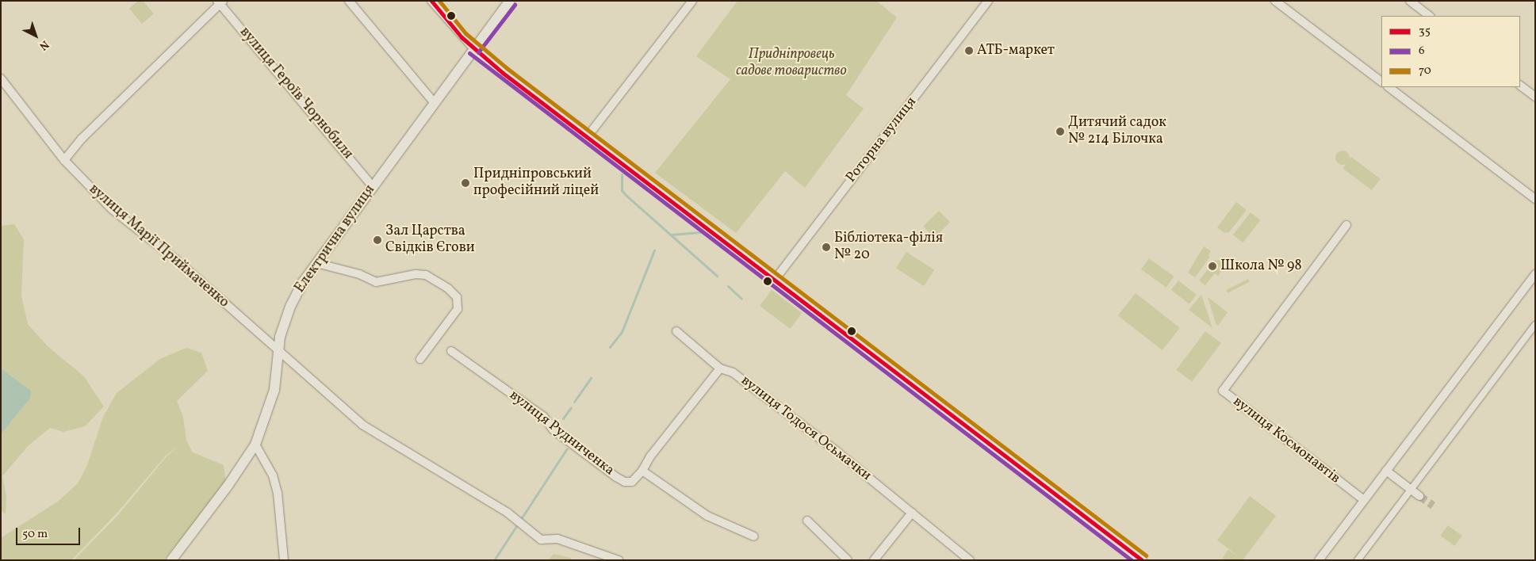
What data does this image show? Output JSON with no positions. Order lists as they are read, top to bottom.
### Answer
{
  "streets": {
    "street": [
      "вулиця Героїв Чорнобиля",
      "Роторна вулиця",
      "Електрична вулиця",
      "вулиця Марії Приймаченко",
      "вулиця Тодося Осьмачки",
      "вулиця Рудниченка",
      "вулиця Космонавтів"
    ]
  },
  "crossings": [
    ["вулиця Героїв Чорнобиля", "Електрична вулиця"],
    ["Електрична вулиця", "вулиця Марії Приймаченко"]
  ],
  "parks": ["Придніпровець садове товариство"],
  "places": [
    "АТБ-маркет",
    "Дитячий садок № 214 Білочка",
    "Придніпровський професійний ліцей",
    "Зал Царства Свідків Єгови",
    "Бібліотека-філія № 20",
    "Школа № 98"
  ],
  "lines": ["transit line 35", "transit line 70", "transit line 6"],
  "legend": ["35", "6", "70"],
  "scale_bar": "50 m",
  "north": "bottom right"
}
